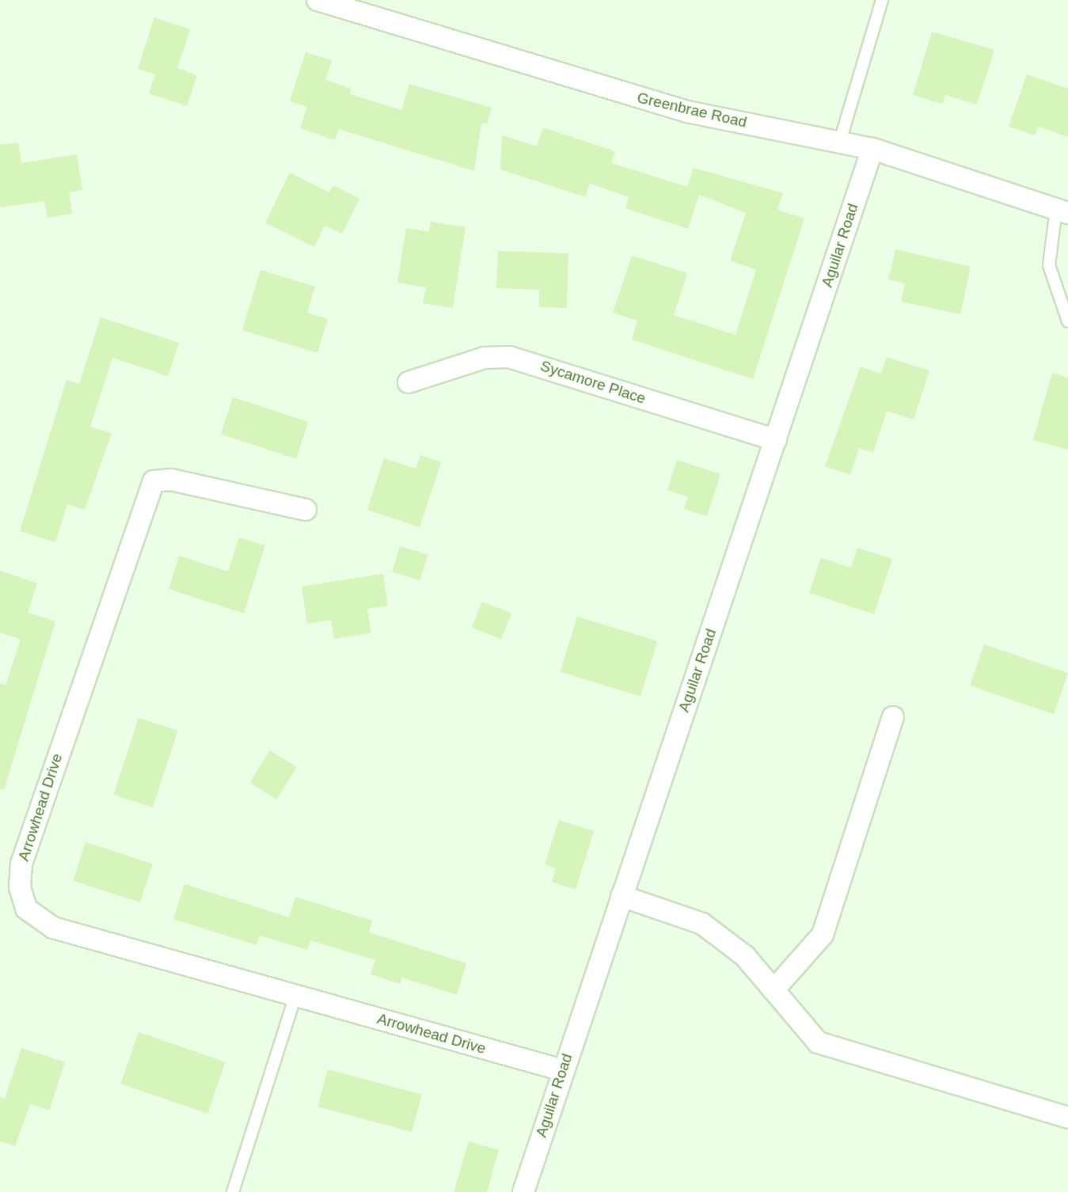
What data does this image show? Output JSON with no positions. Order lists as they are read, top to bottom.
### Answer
{
  "streets": {
    "street": [
      "Greenbrae Road",
      "Aguilar Road",
      "Sycamore Place",
      "Arrowhead Drive"
    ]
  },
  "crossings": [
    ["Greenbrae Road", "Aguilar Road"],
    ["Aguilar Road", "Sycamore Place"],
    ["Aguilar Road", "Arrowhead Drive"]
  ]
}
